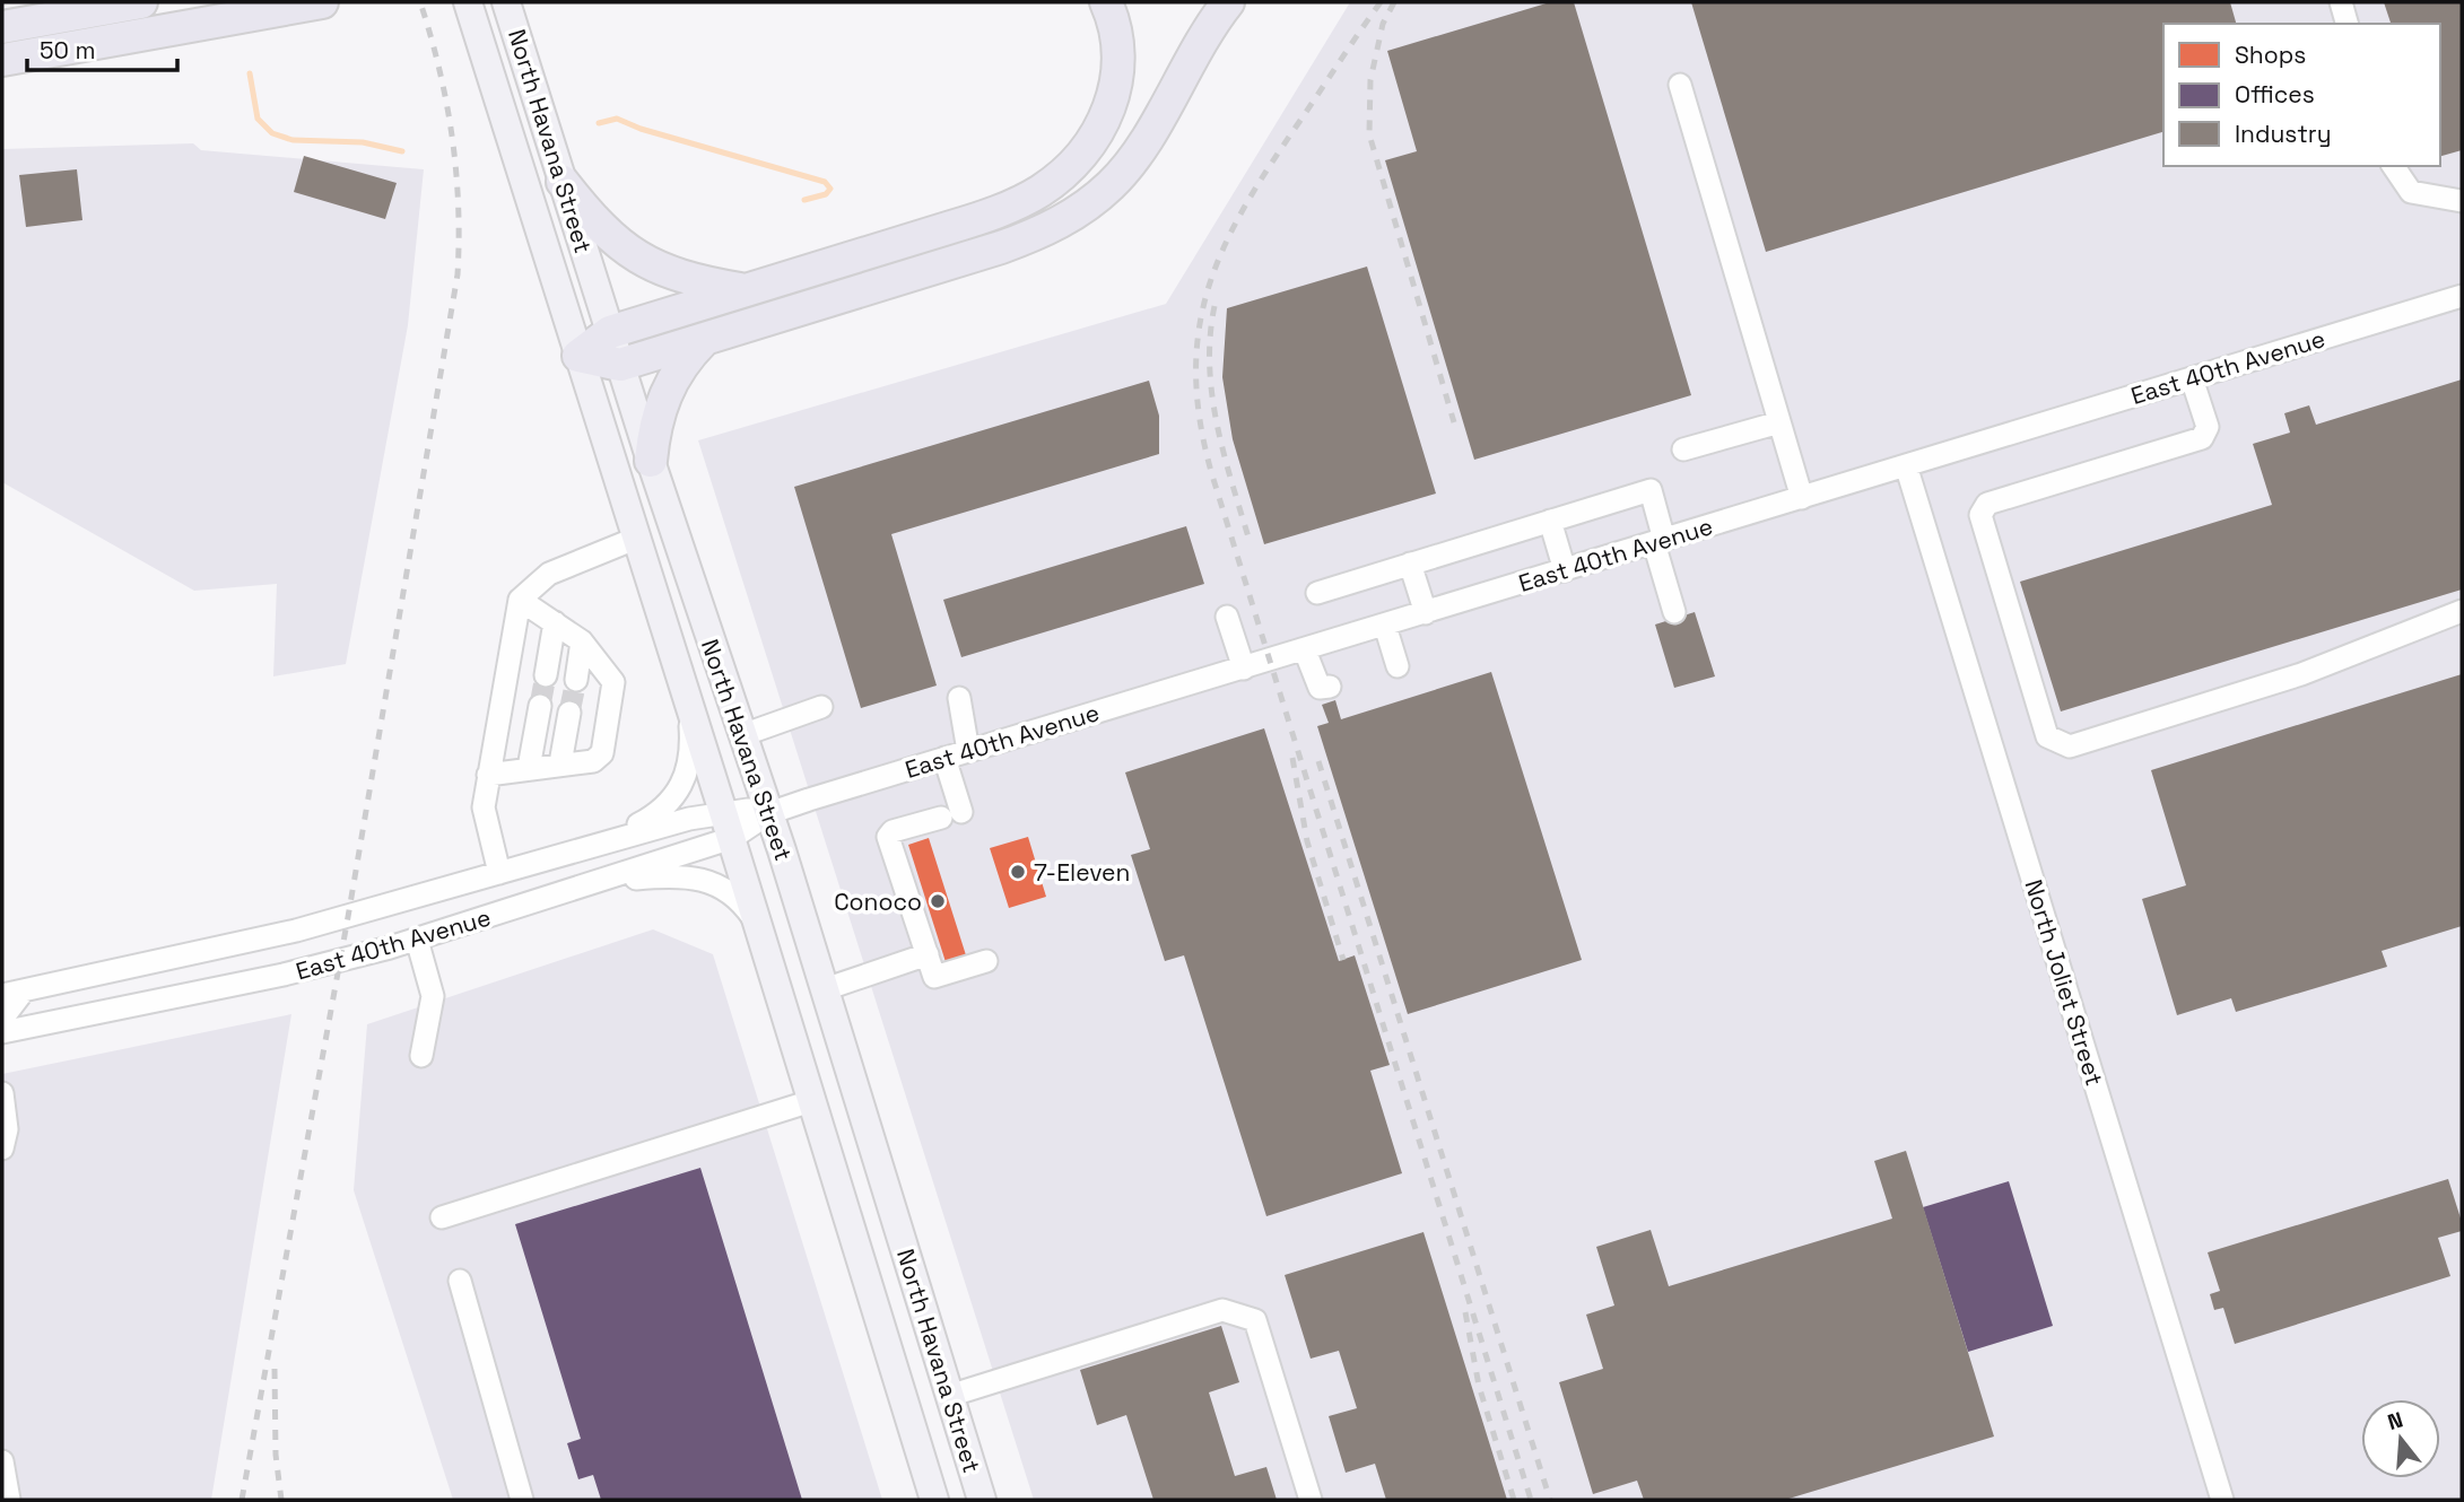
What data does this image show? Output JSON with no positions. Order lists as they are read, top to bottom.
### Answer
{
  "streets": {
    "main road": ["North Havana Street"],
    "street": ["East 40th Avenue", "North Joliet Street"]
  },
  "crossings": [
    ["North Havana Street", "East 40th Avenue"],
    ["East 40th Avenue", "North Joliet Street"]
  ],
  "places": ["7-Eleven", "Conoco"],
  "legend": ["Shops", "Offices", "Industry"],
  "scale_bar": "50 m",
  "north": "top"
}
